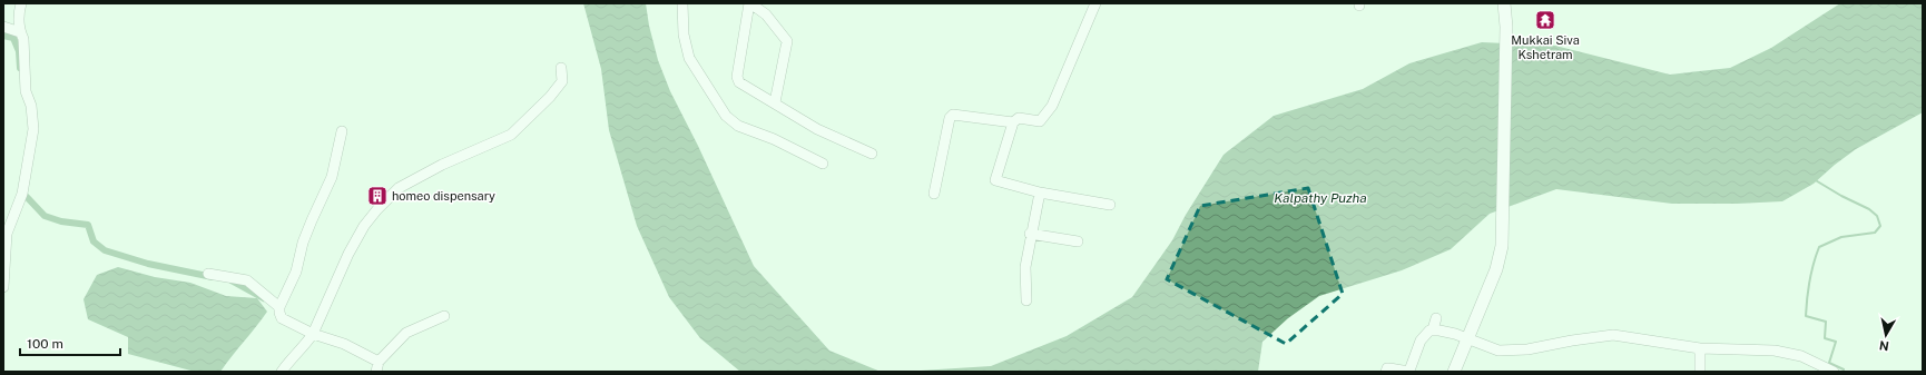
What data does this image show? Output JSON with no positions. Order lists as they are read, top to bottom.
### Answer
{
  "water": ["Kalpathy Puzha"],
  "places": {
    "temple": ["Mukkai Siva Kshetram"],
    "building": ["homeo dispensary"]
  },
  "scale_bar": "100 m",
  "north": "bottom"
}
